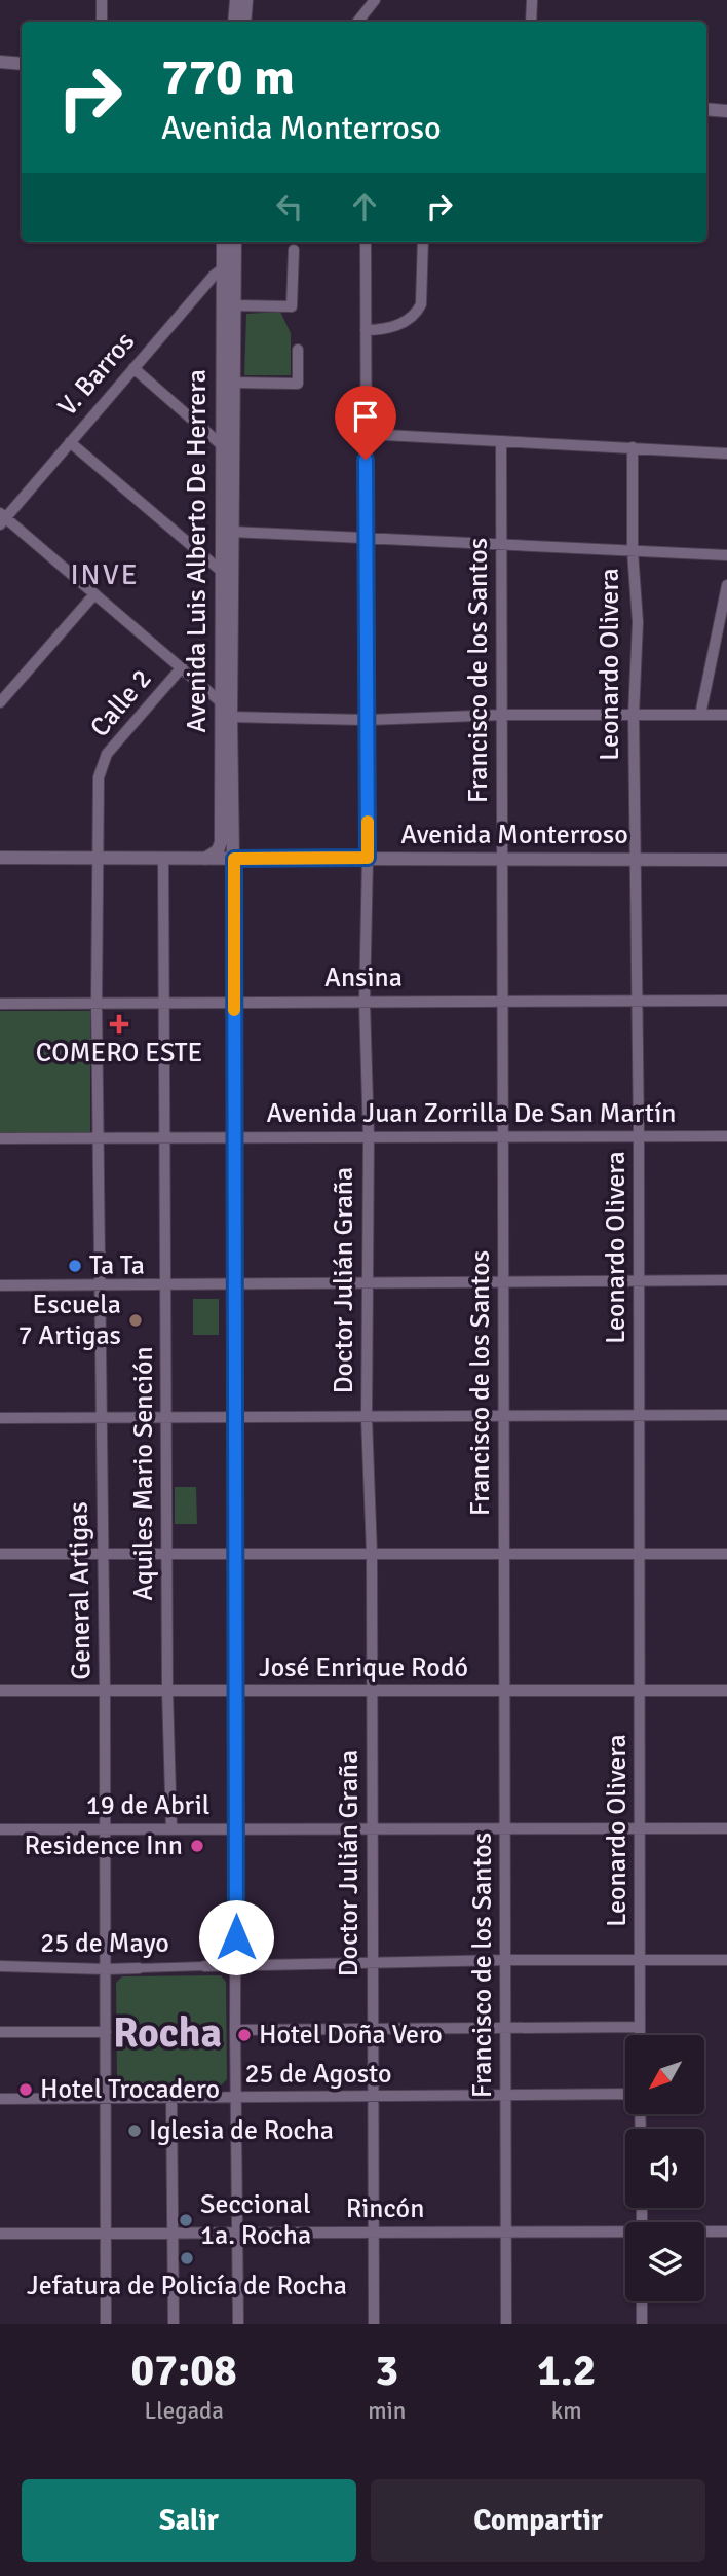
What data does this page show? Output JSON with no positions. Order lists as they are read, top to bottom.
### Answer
{
  "streets": {
    "street": [
      "V. Barros",
      "Avenida Luis Alberto De Herrera",
      "Leonardo Olivera",
      "Francisco de los Santos",
      "Calle 2",
      "Avenida Monterroso",
      "Ansina",
      "Avenida Juan Zorrilla De San Martín",
      "Doctor Julián Graña",
      "Aquiles Mario Sención",
      "General Artigas",
      "José Enrique Rodó",
      "19 de Abril",
      "25 de Mayo",
      "25 de Agosto",
      "Rincón"
    ]
  },
  "crossings": [
    ["V. Barros", "Avenida Luis Alberto De Herrera"],
    ["Avenida Luis Alberto De Herrera", "Avenida Monterroso"],
    ["Leonardo Olivera", "Avenida Monterroso"],
    ["Leonardo Olivera", "Ansina"],
    ["Leonardo Olivera", "Avenida Juan Zorrilla De San Martín"],
    ["Leonardo Olivera", "José Enrique Rodó"],
    ["Leonardo Olivera", "19 de Abril"],
    ["Leonardo Olivera", "25 de Mayo"],
    ["Francisco de los Santos", "Avenida Monterroso"],
    ["Francisco de los Santos", "Ansina"],
    ["Francisco de los Santos", "Avenida Juan Zorrilla De San Martín"],
    ["Francisco de los Santos", "José Enrique Rodó"],
    ["Francisco de los Santos", "19 de Abril"],
    ["Francisco de los Santos", "25 de Mayo"],
    ["Francisco de los Santos", "25 de Agosto"],
    ["Francisco de los Santos", "Rincón"],
    ["Calle 2", "Avenida Monterroso"],
    ["Calle 2", "General Artigas"],
    ["Avenida Monterroso", "Doctor Julián Graña"],
    ["Avenida Monterroso", "Aquiles Mario Sención"],
    ["Avenida Monterroso", "General Artigas"],
    ["Ansina", "Doctor Julián Graña"],
    ["Ansina", "Aquiles Mario Sención"],
    ["Ansina", "General Artigas"],
    ["Avenida Juan Zorrilla De San Martín", "Doctor Julián Graña"],
    ["Avenida Juan Zorrilla De San Martín", "Aquiles Mario Sención"],
    ["Avenida Juan Zorrilla De San Martín", "General Artigas"],
    ["Doctor Julián Graña", "José Enrique Rodó"],
    ["Doctor Julián Graña", "19 de Abril"],
    ["Doctor Julián Graña", "25 de Mayo"],
    ["Doctor Julián Graña", "25 de Agosto"],
    ["Doctor Julián Graña", "Rincón"],
    ["Aquiles Mario Sención", "José Enrique Rodó"],
    ["Aquiles Mario Sención", "19 de Abril"],
    ["General Artigas", "José Enrique Rodó"],
    ["General Artigas", "19 de Abril"],
    ["General Artigas", "25 de Mayo"],
    ["General Artigas", "25 de Agosto"],
    ["General Artigas", "Rincón"]
  ],
  "districts": ["INVE", "Rocha"],
  "places": {
    "health": ["COMERO ESTE"],
    "other": [
      "Ta Ta",
      "Escuela 7 Artigas",
      "Residence Inn",
      "Hotel Doña Vero",
      "Hotel Trocadero",
      "Iglesia de Rocha",
      "Seccional 1a. Rocha",
      "Jefatura de Policía de Rocha"
    ]
  },
  "north": "bottom left",
  "page": {
    "turn": ["770 m", "Avenida Monterroso"],
    "eta": [
      "07:08",
      "Llegada",
      "3",
      "min",
      "1.2",
      "km"
    ],
    "buttons": ["Salir", "Compartir"]
  }
}
